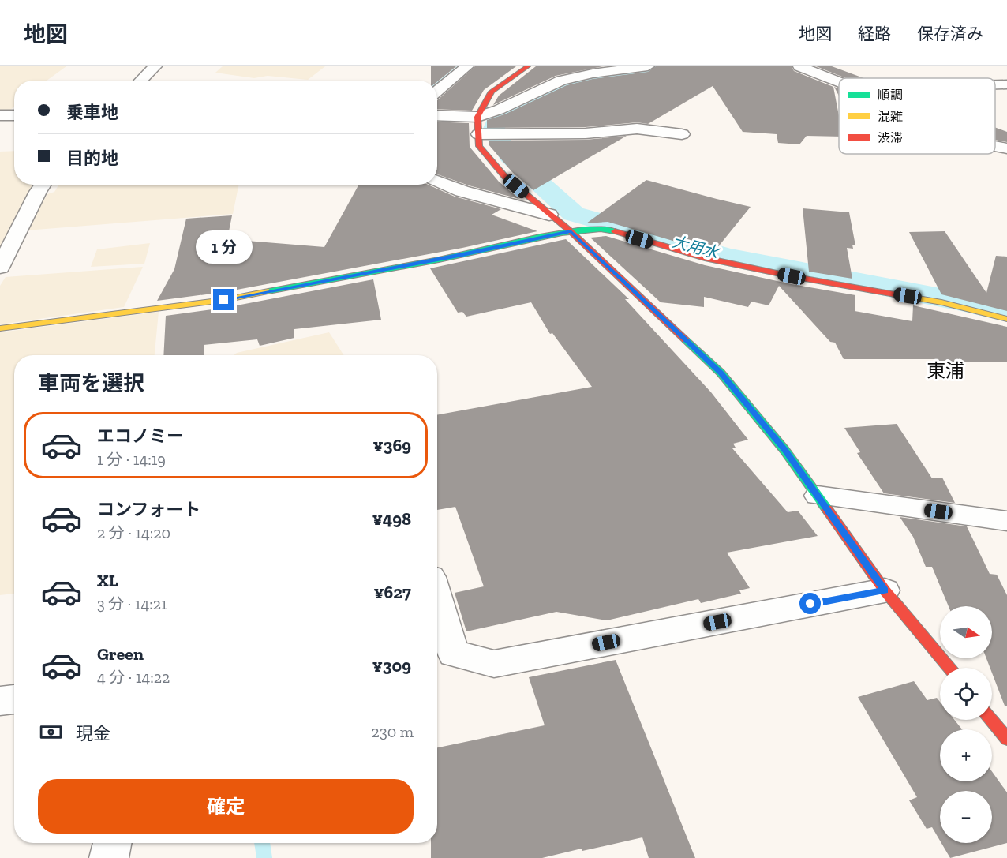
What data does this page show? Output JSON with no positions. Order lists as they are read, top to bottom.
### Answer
{
  "districts": ["東浦"],
  "water": ["大用水"],
  "legend": ["順調", "混雑", "渋滞"],
  "north": "right",
  "page": {
    "header": "地図",
    "nav": ["地図", "経路", "保存済み"],
    "banner": ["乗車地", "目的地"],
    "bubble": "1 分",
    "heading": "車両を選択",
    "list": [
      {
        "name": "エコノミー",
        "note": "1 分 · 14:19",
        "value": "¥369"
      },
      {
        "name": "コンフォート",
        "note": "2 分 · 14:20",
        "value": "¥498"
      },
      {
        "name": "XL",
        "note": "3 分 · 14:21",
        "value": "¥627"
      },
      {
        "name": "Green",
        "note": "4 分 · 14:22",
        "value": "¥309"
      }
    ],
    "map_buttons": ["+", "−"],
    "pay": ["現金", "230 m"],
    "buttons": "確定"
  }
}
